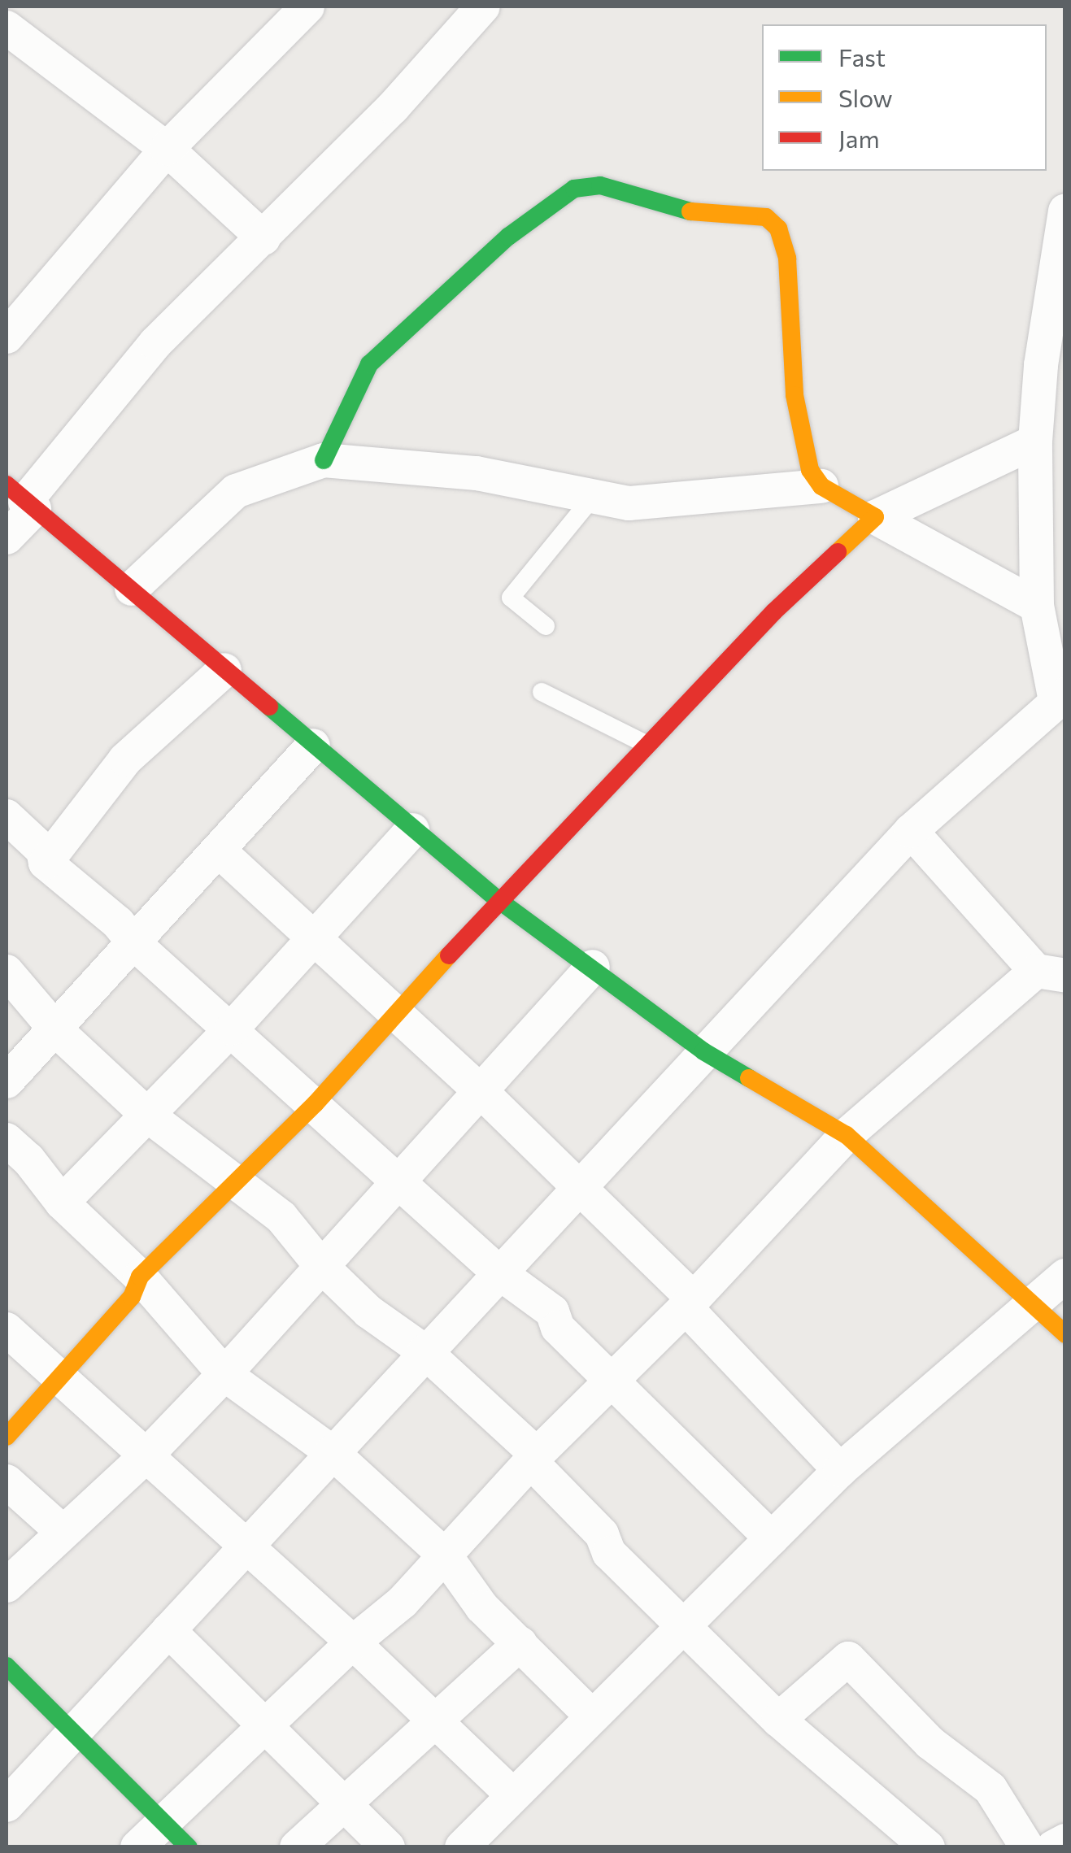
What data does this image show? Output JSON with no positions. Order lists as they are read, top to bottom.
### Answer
{
  "legend": ["Fast", "Slow", "Jam"]
}
